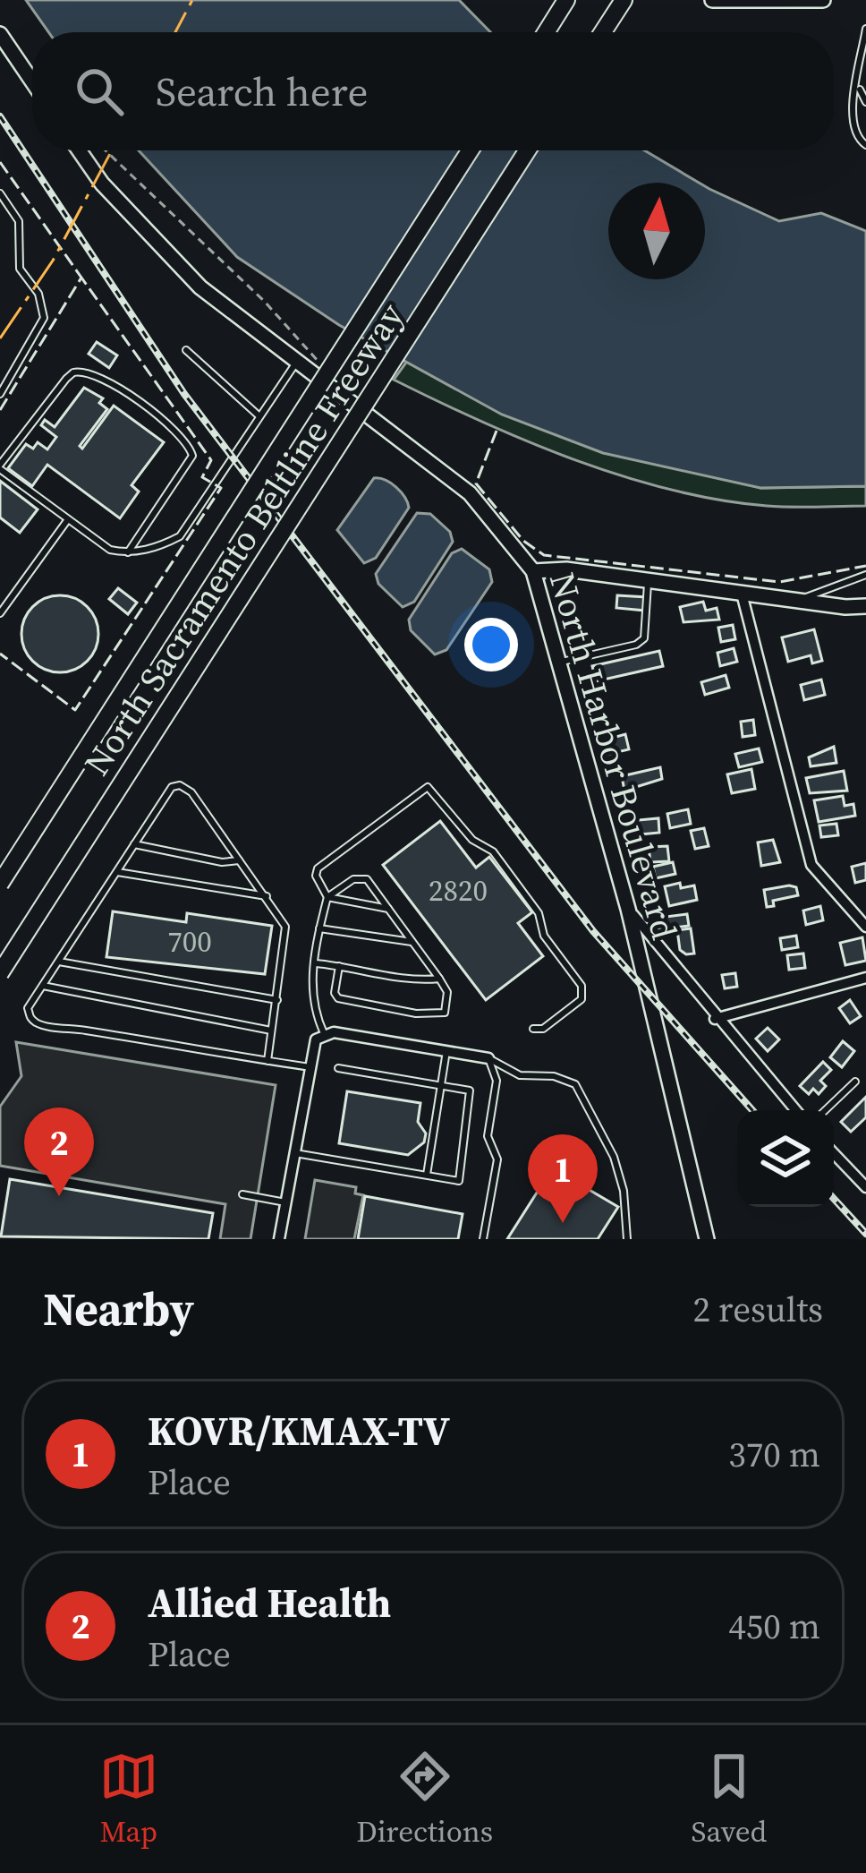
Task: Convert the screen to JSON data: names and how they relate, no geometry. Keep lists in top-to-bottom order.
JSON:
{
  "streets": {
    "highway": ["North Sacramento Beltline Freeway"],
    "main road": ["North Harbor Boulevard"]
  },
  "house_numbers": ["2820", "700"],
  "north": "top",
  "page": {
    "search": "Search here",
    "pins": ["2", "1"],
    "heading": ["Nearby", "2 results"],
    "list": [
      {
        "mark": "1",
        "name": "KOVR/KMAX-TV",
        "note": "Place",
        "value": "370 m"
      },
      {
        "mark": "2",
        "name": "Allied Health",
        "note": "Place",
        "value": "450 m"
      }
    ],
    "nav": ["Map", "Directions", "Saved"]
  }
}
